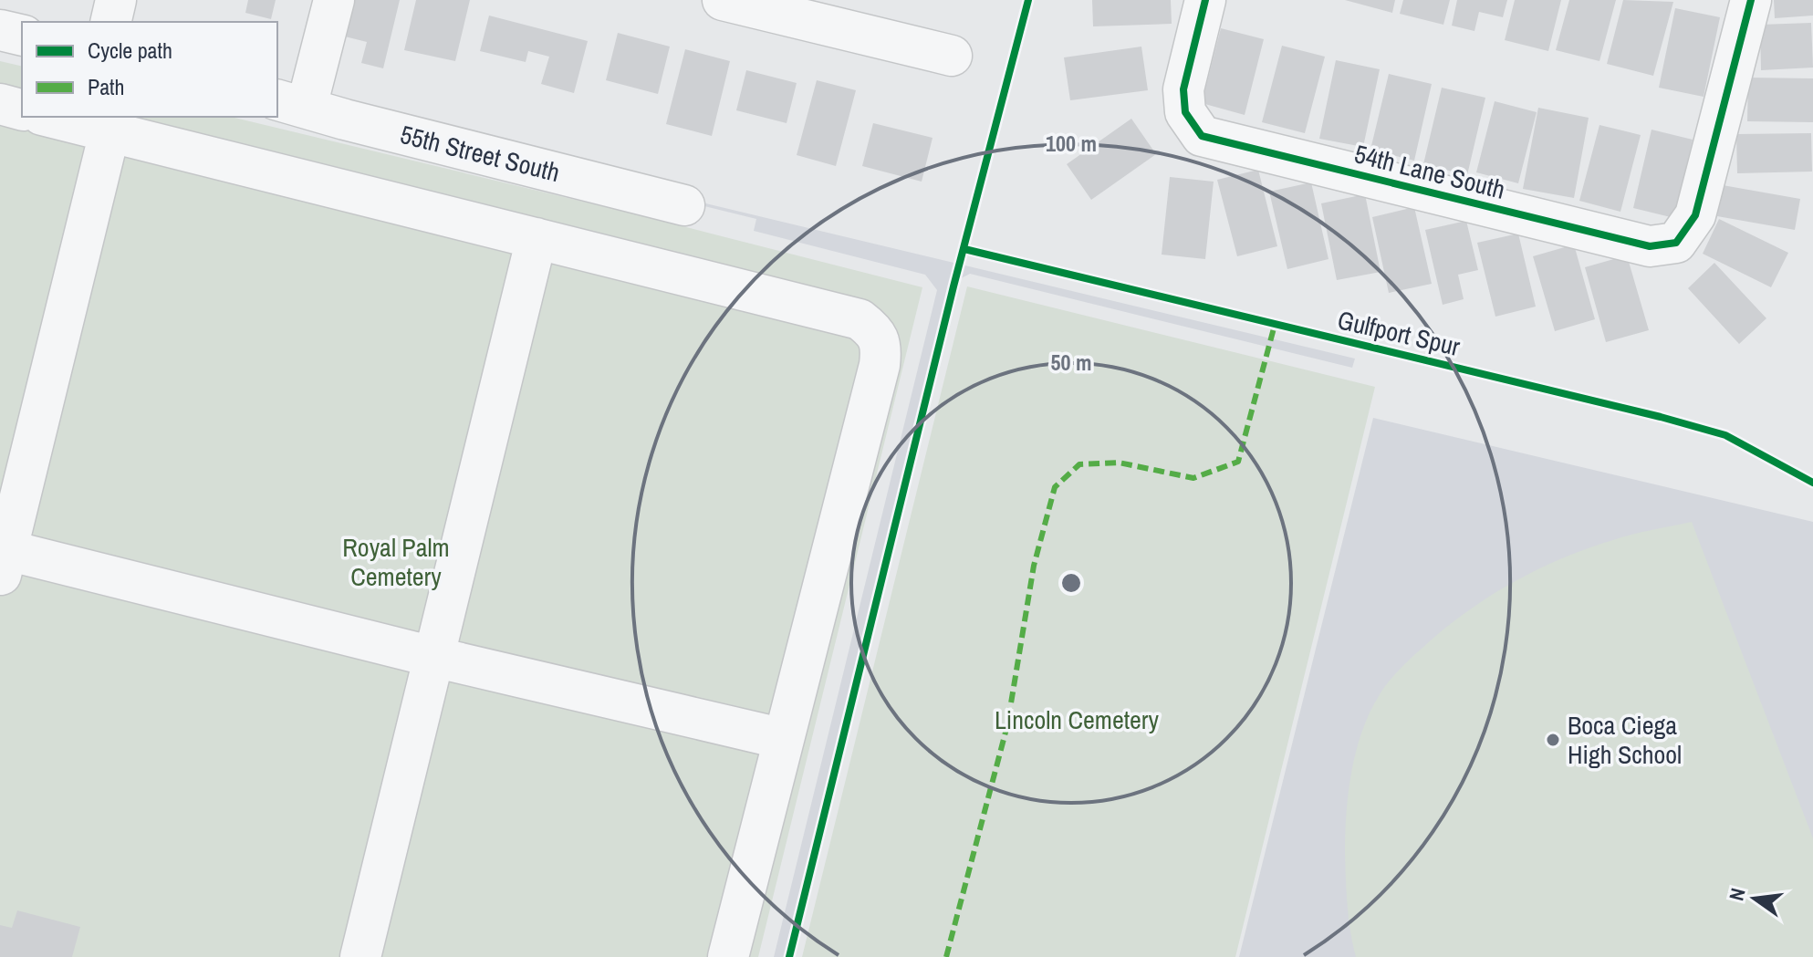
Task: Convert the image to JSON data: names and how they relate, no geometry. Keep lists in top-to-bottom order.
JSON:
{
  "streets": {
    "street": ["55th Street South", "54th Lane South"],
    "cycle path": ["Gulfport Spur"]
  },
  "parks": ["Royal Palm Cemetery", "Lincoln Cemetery"],
  "places": ["Boca Ciega High School"],
  "legend": ["Cycle path", "Path"],
  "north": "left",
  "rings": ["100 m", "50 m"]
}
